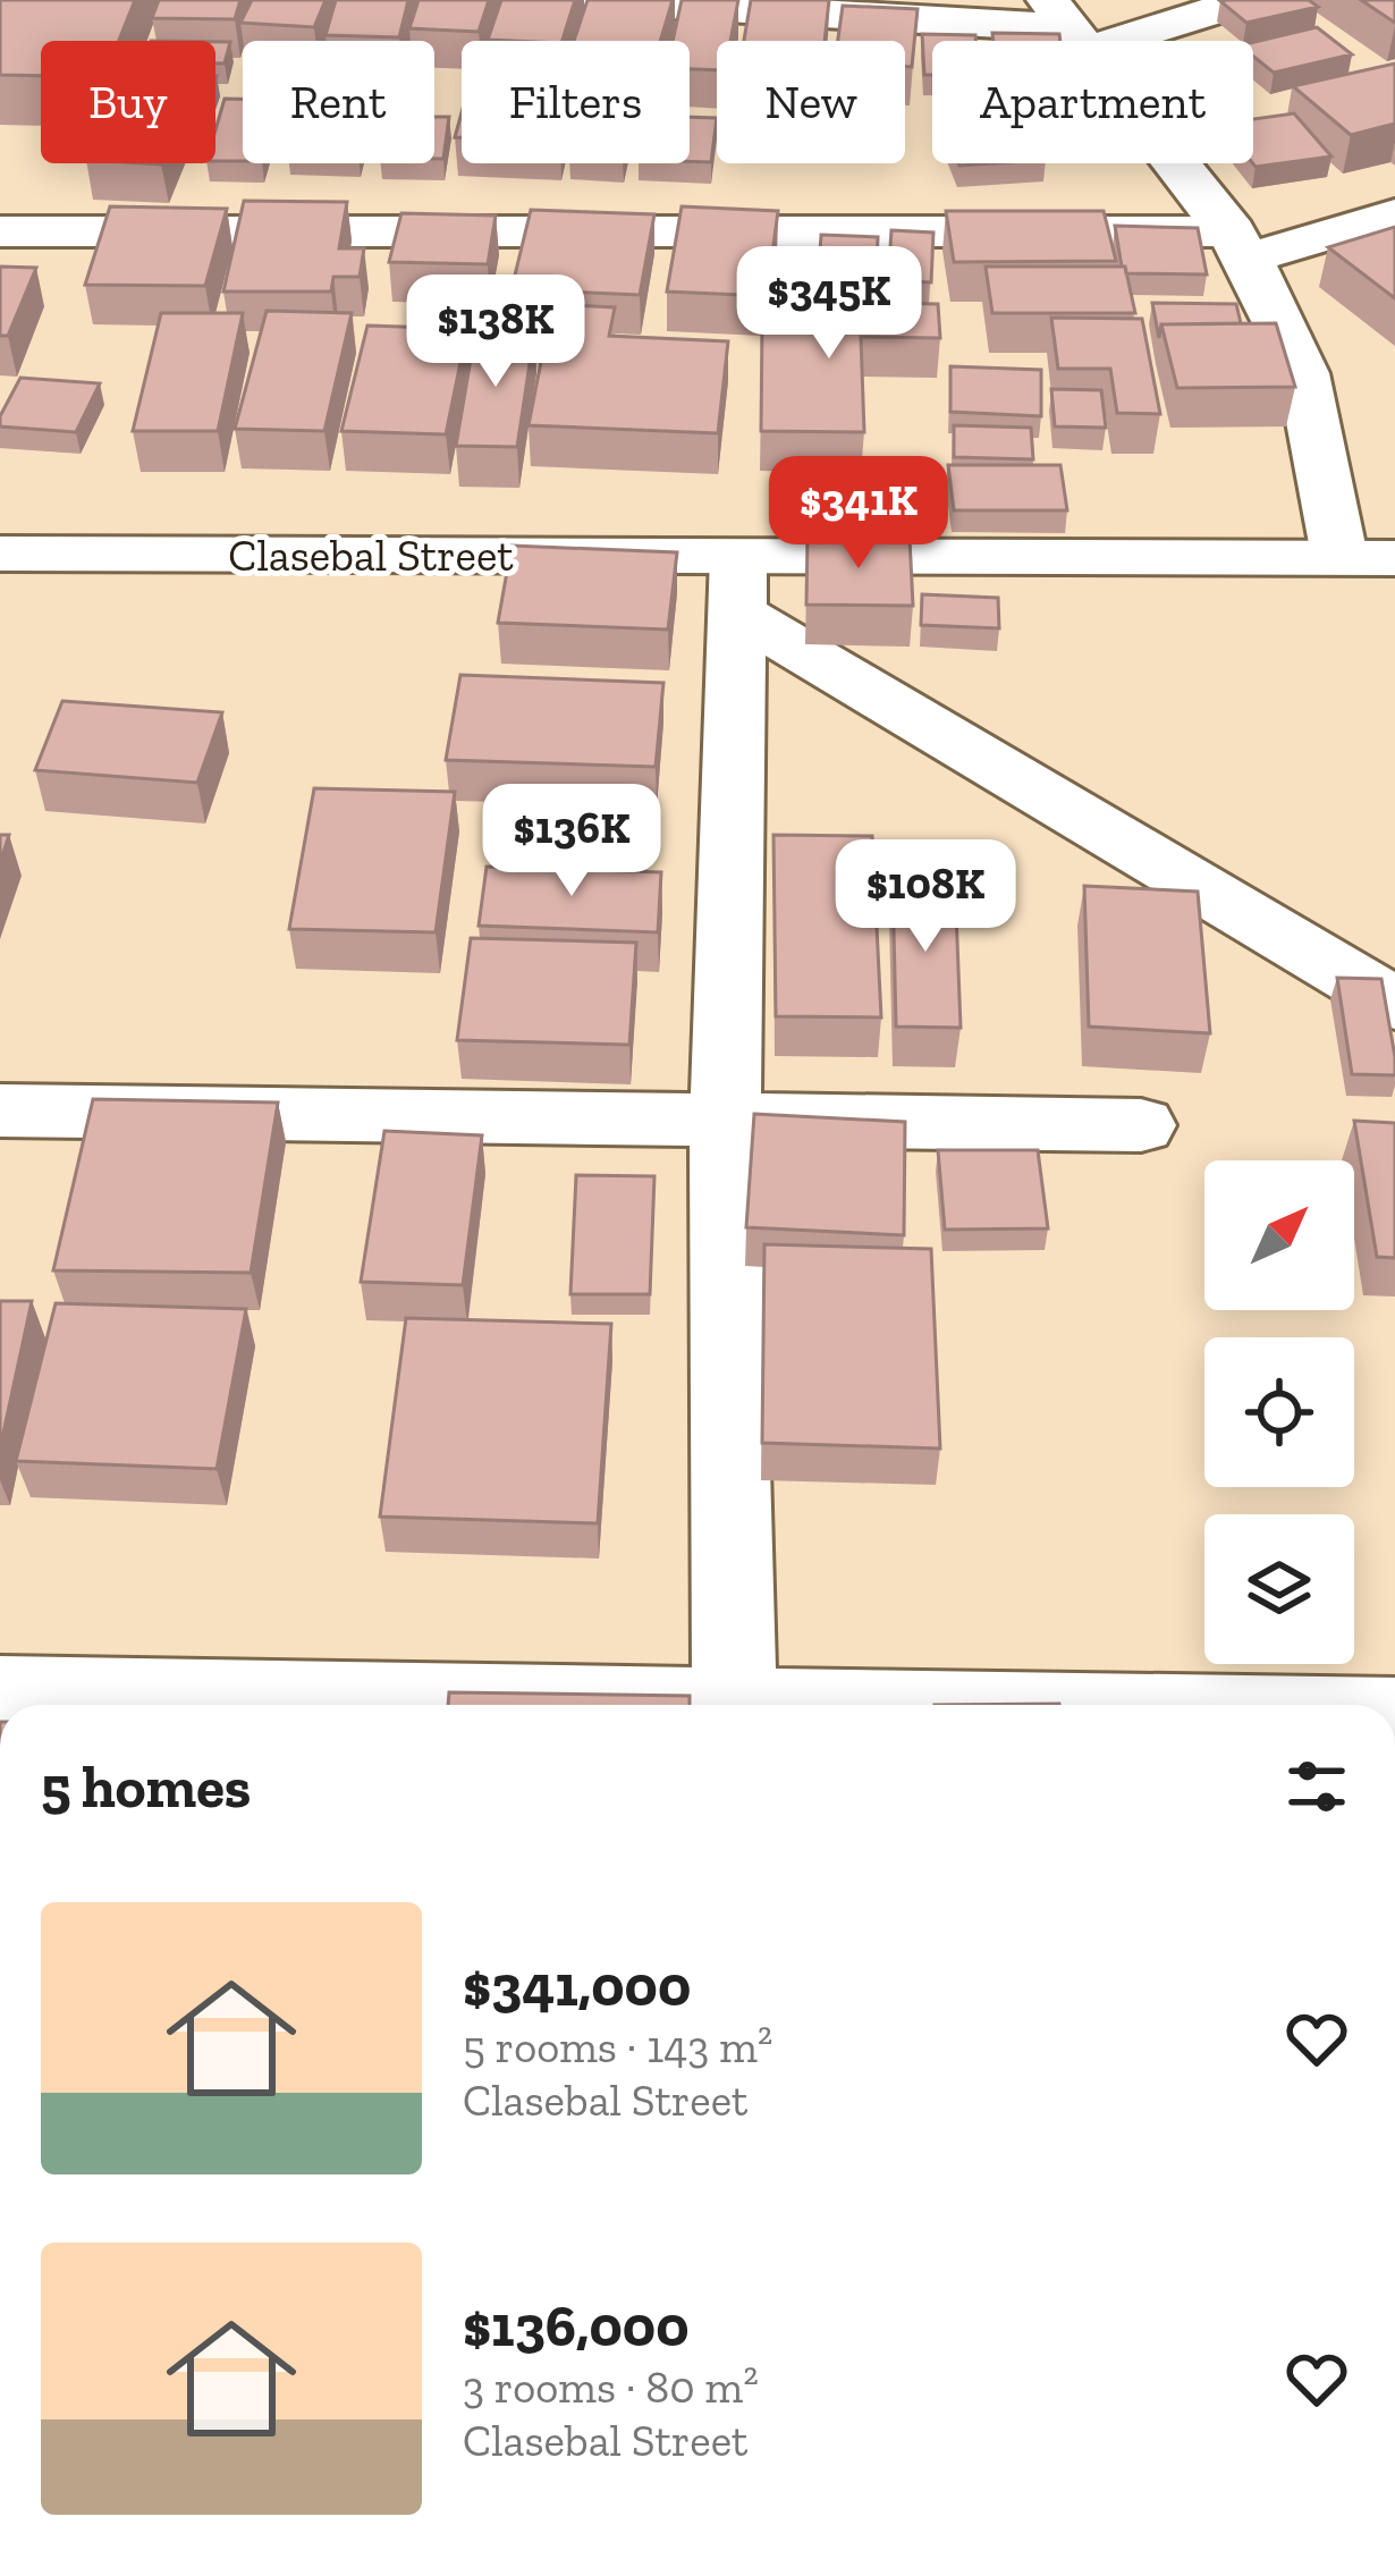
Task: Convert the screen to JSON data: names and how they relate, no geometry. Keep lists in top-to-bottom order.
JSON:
{
  "streets": {
    "street": ["Clasebal Street"]
  },
  "north": "top right",
  "page": {
    "chip": [
      "Buy",
      "Rent",
      "Filters",
      "New",
      "Apartment"
    ],
    "price": [
      "$345K",
      "$138K",
      "$341K",
      "$136K",
      "$108K"
    ],
    "heading": "5 homes",
    "list": [
      {
        "name": "$341,000",
        "note": "5 rooms · 143 m² · Clasebal Street"
      },
      {
        "name": "$136,000",
        "note": "3 rooms · 80 m² · Clasebal Street"
      }
    ]
  }
}
